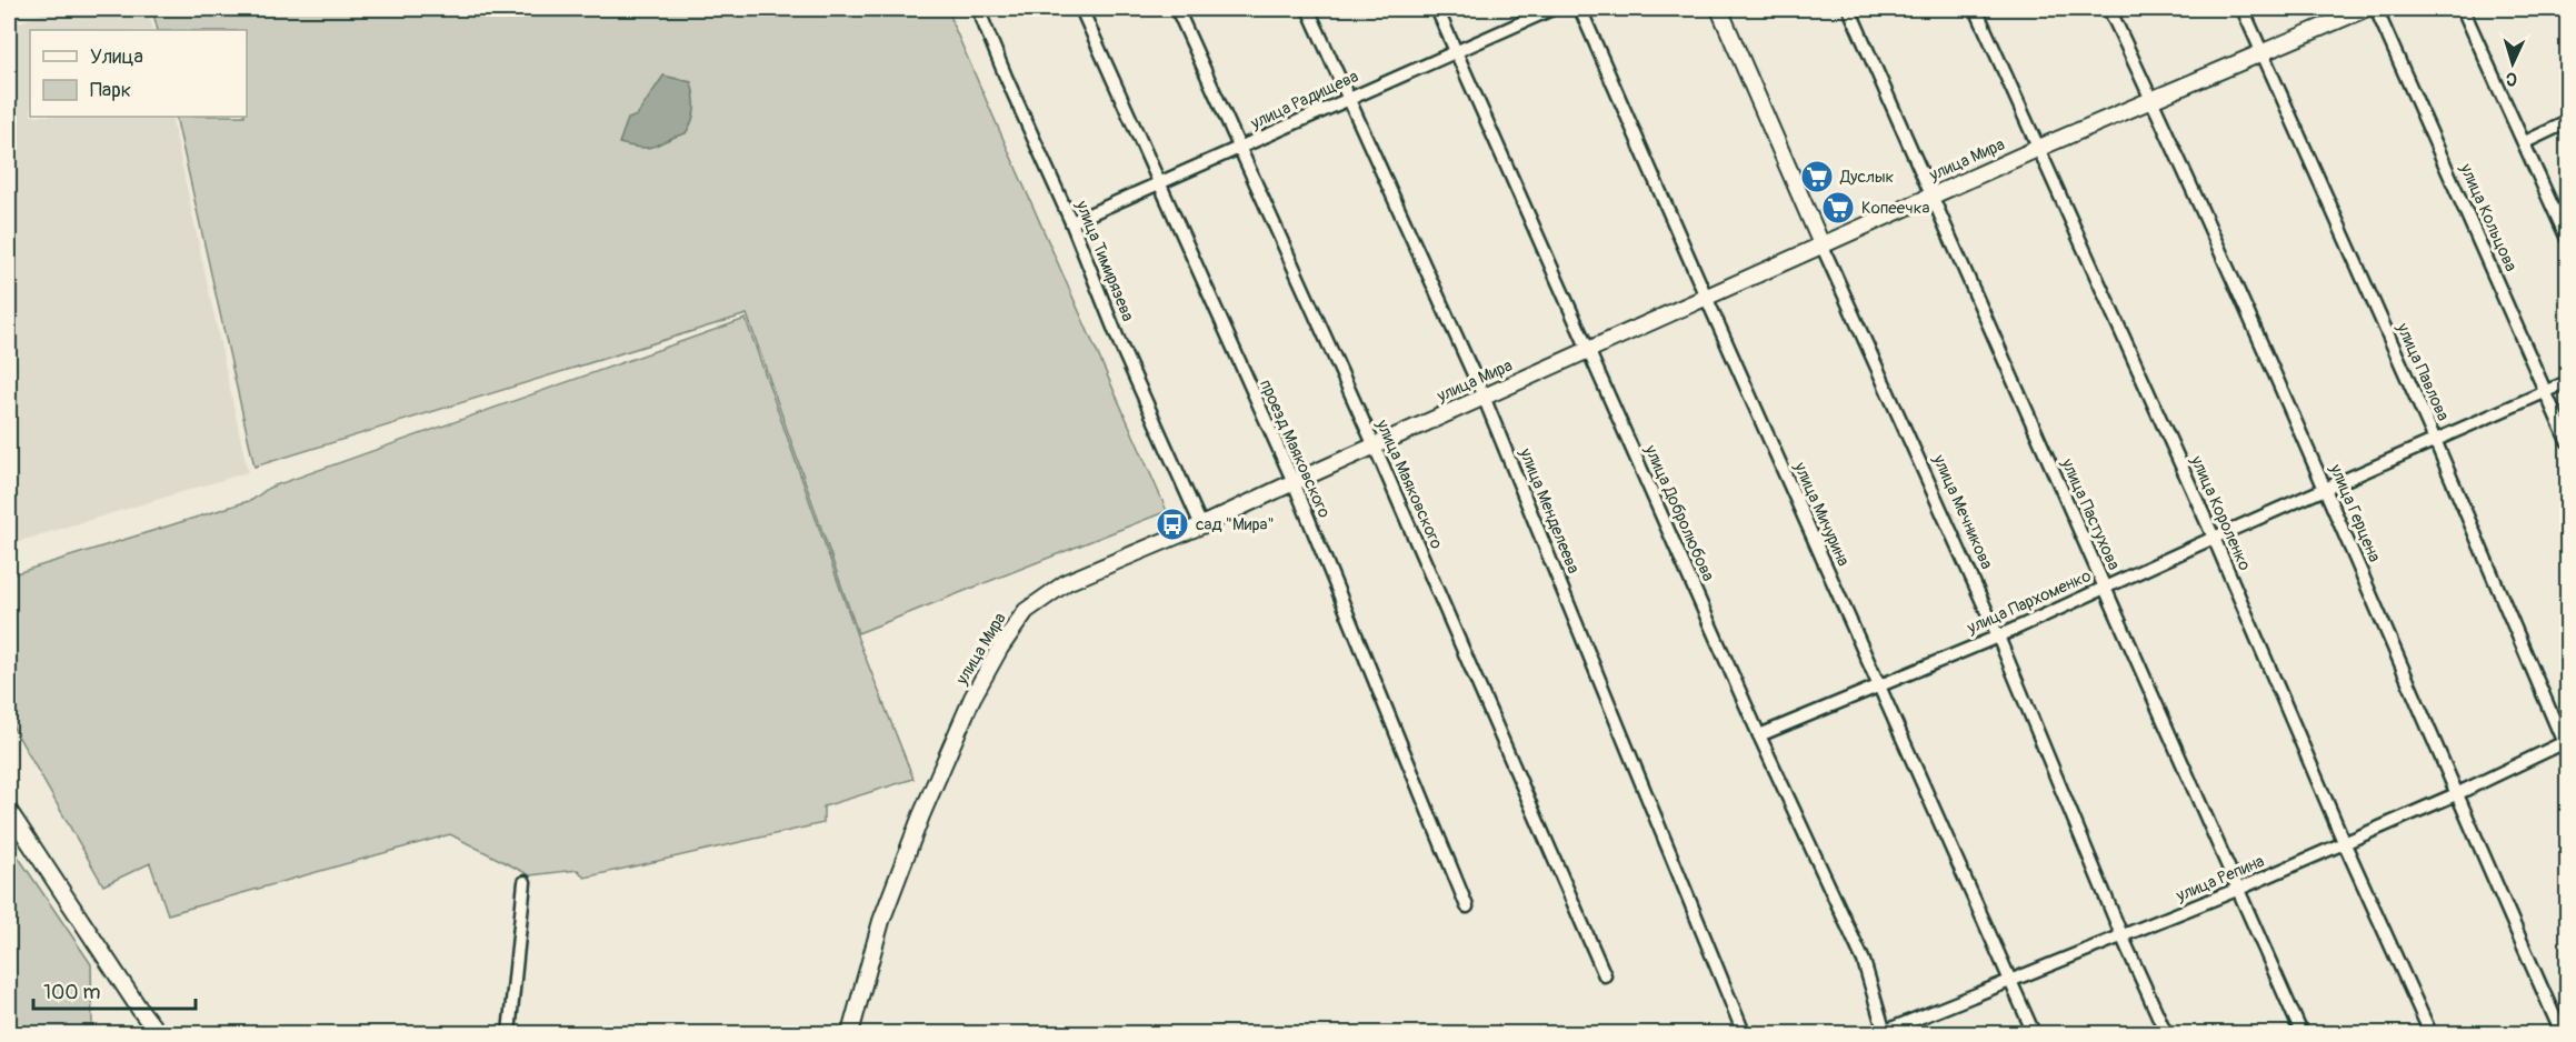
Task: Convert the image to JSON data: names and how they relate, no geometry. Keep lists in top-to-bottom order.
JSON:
{
  "streets": {
    "main road": ["улица Мира", "улица Мечникова"],
    "street": [
      "улица Радищева",
      "улица Кольцова",
      "улица Тимирязева",
      "улица Павлова",
      "проезд Маяковского",
      "улица Маяковского",
      "улица Менделеева",
      "улица Добролюбова",
      "улица Короленко",
      "улица Герцена",
      "улица Мичурина",
      "улица Пастухова",
      "улица Пархоменко",
      "улица Репина"
    ]
  },
  "crossings": [
    ["улица Радищева", "улица Тимирязева"],
    ["улица Радищева", "проезд Маяковского"],
    ["улица Радищева", "улица Маяковского"],
    ["улица Радищева", "улица Менделеева"],
    ["улица Радищева", "улица Добролюбова"],
    ["улица Мира", "улица Тимирязева"],
    ["улица Мира", "улица Павлова"],
    ["улица Мира", "проезд Маяковского"],
    ["улица Мира", "улица Маяковского"],
    ["улица Мира", "улица Менделеева"],
    ["улица Мира", "улица Мечникова"],
    ["улица Мира", "улица Добролюбова"],
    ["улица Мира", "улица Короленко"],
    ["улица Мира", "улица Герцена"],
    ["улица Мира", "улица Мичурина"],
    ["улица Мира", "улица Пастухова"],
    ["улица Кольцова", "улица Пархоменко"],
    ["улица Павлова", "улица Пархоменко"],
    ["улица Павлова", "улица Репина"],
    ["улица Мечникова", "улица Пархоменко"],
    ["улица Мечникова", "улица Репина"],
    ["улица Добролюбова", "улица Пархоменко"],
    ["улица Добролюбова", "улица Репина"],
    ["улица Короленко", "улица Пархоменко"],
    ["улица Короленко", "улица Репина"],
    ["улица Герцена", "улица Пархоменко"],
    ["улица Герцена", "улица Репина"],
    ["улица Мичурина", "улица Пархоменко"],
    ["улица Мичурина", "улица Репина"],
    ["улица Пастухова", "улица Пархоменко"],
    ["улица Пастухова", "улица Репина"]
  ],
  "places": {
    "supermarket": ["Дуслык", "Копеечка"],
    "bus stop": ["сад \"Мира\""]
  },
  "legend": ["Улица", "Парк"],
  "scale_bar": "100 m",
  "north": "bottom"
}
